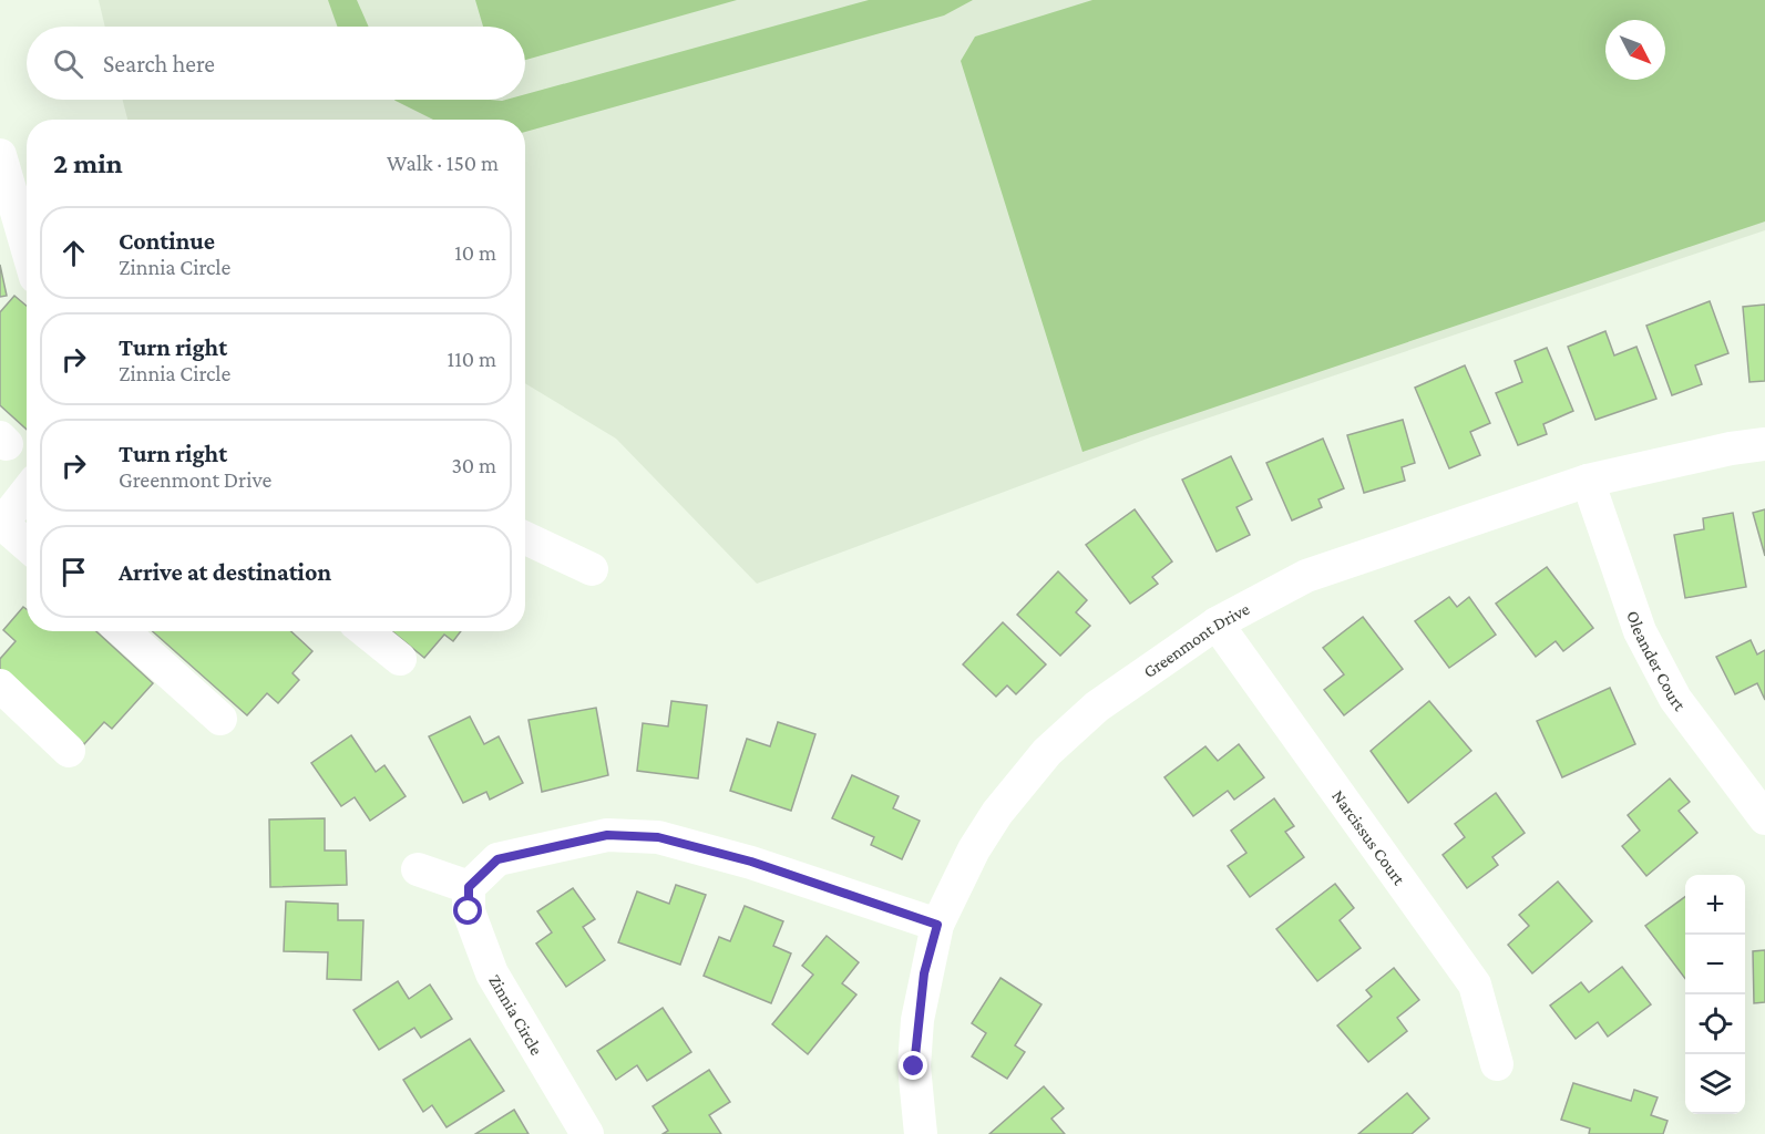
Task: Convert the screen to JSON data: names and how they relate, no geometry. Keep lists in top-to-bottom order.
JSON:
{
  "streets": {
    "street": [
      "Greenmont Drive",
      "Oleander Court",
      "Narcissus Court",
      "Zinnia Circle"
    ]
  },
  "crossings": [
    ["Greenmont Drive", "Oleander Court"],
    ["Greenmont Drive", "Narcissus Court"]
  ],
  "north": "bottom right",
  "page": {
    "search": "Search here",
    "heading": ["2 min", "Walk · 150 m"],
    "list": [
      ["Continue", "Zinnia Circle", "10 m"],
      ["Turn right", "Zinnia Circle", "110 m"],
      ["Turn right", "Greenmont Drive", "30 m"],
      "Arrive at destination"
    ],
    "map_buttons": ["+", "−"]
  }
}
